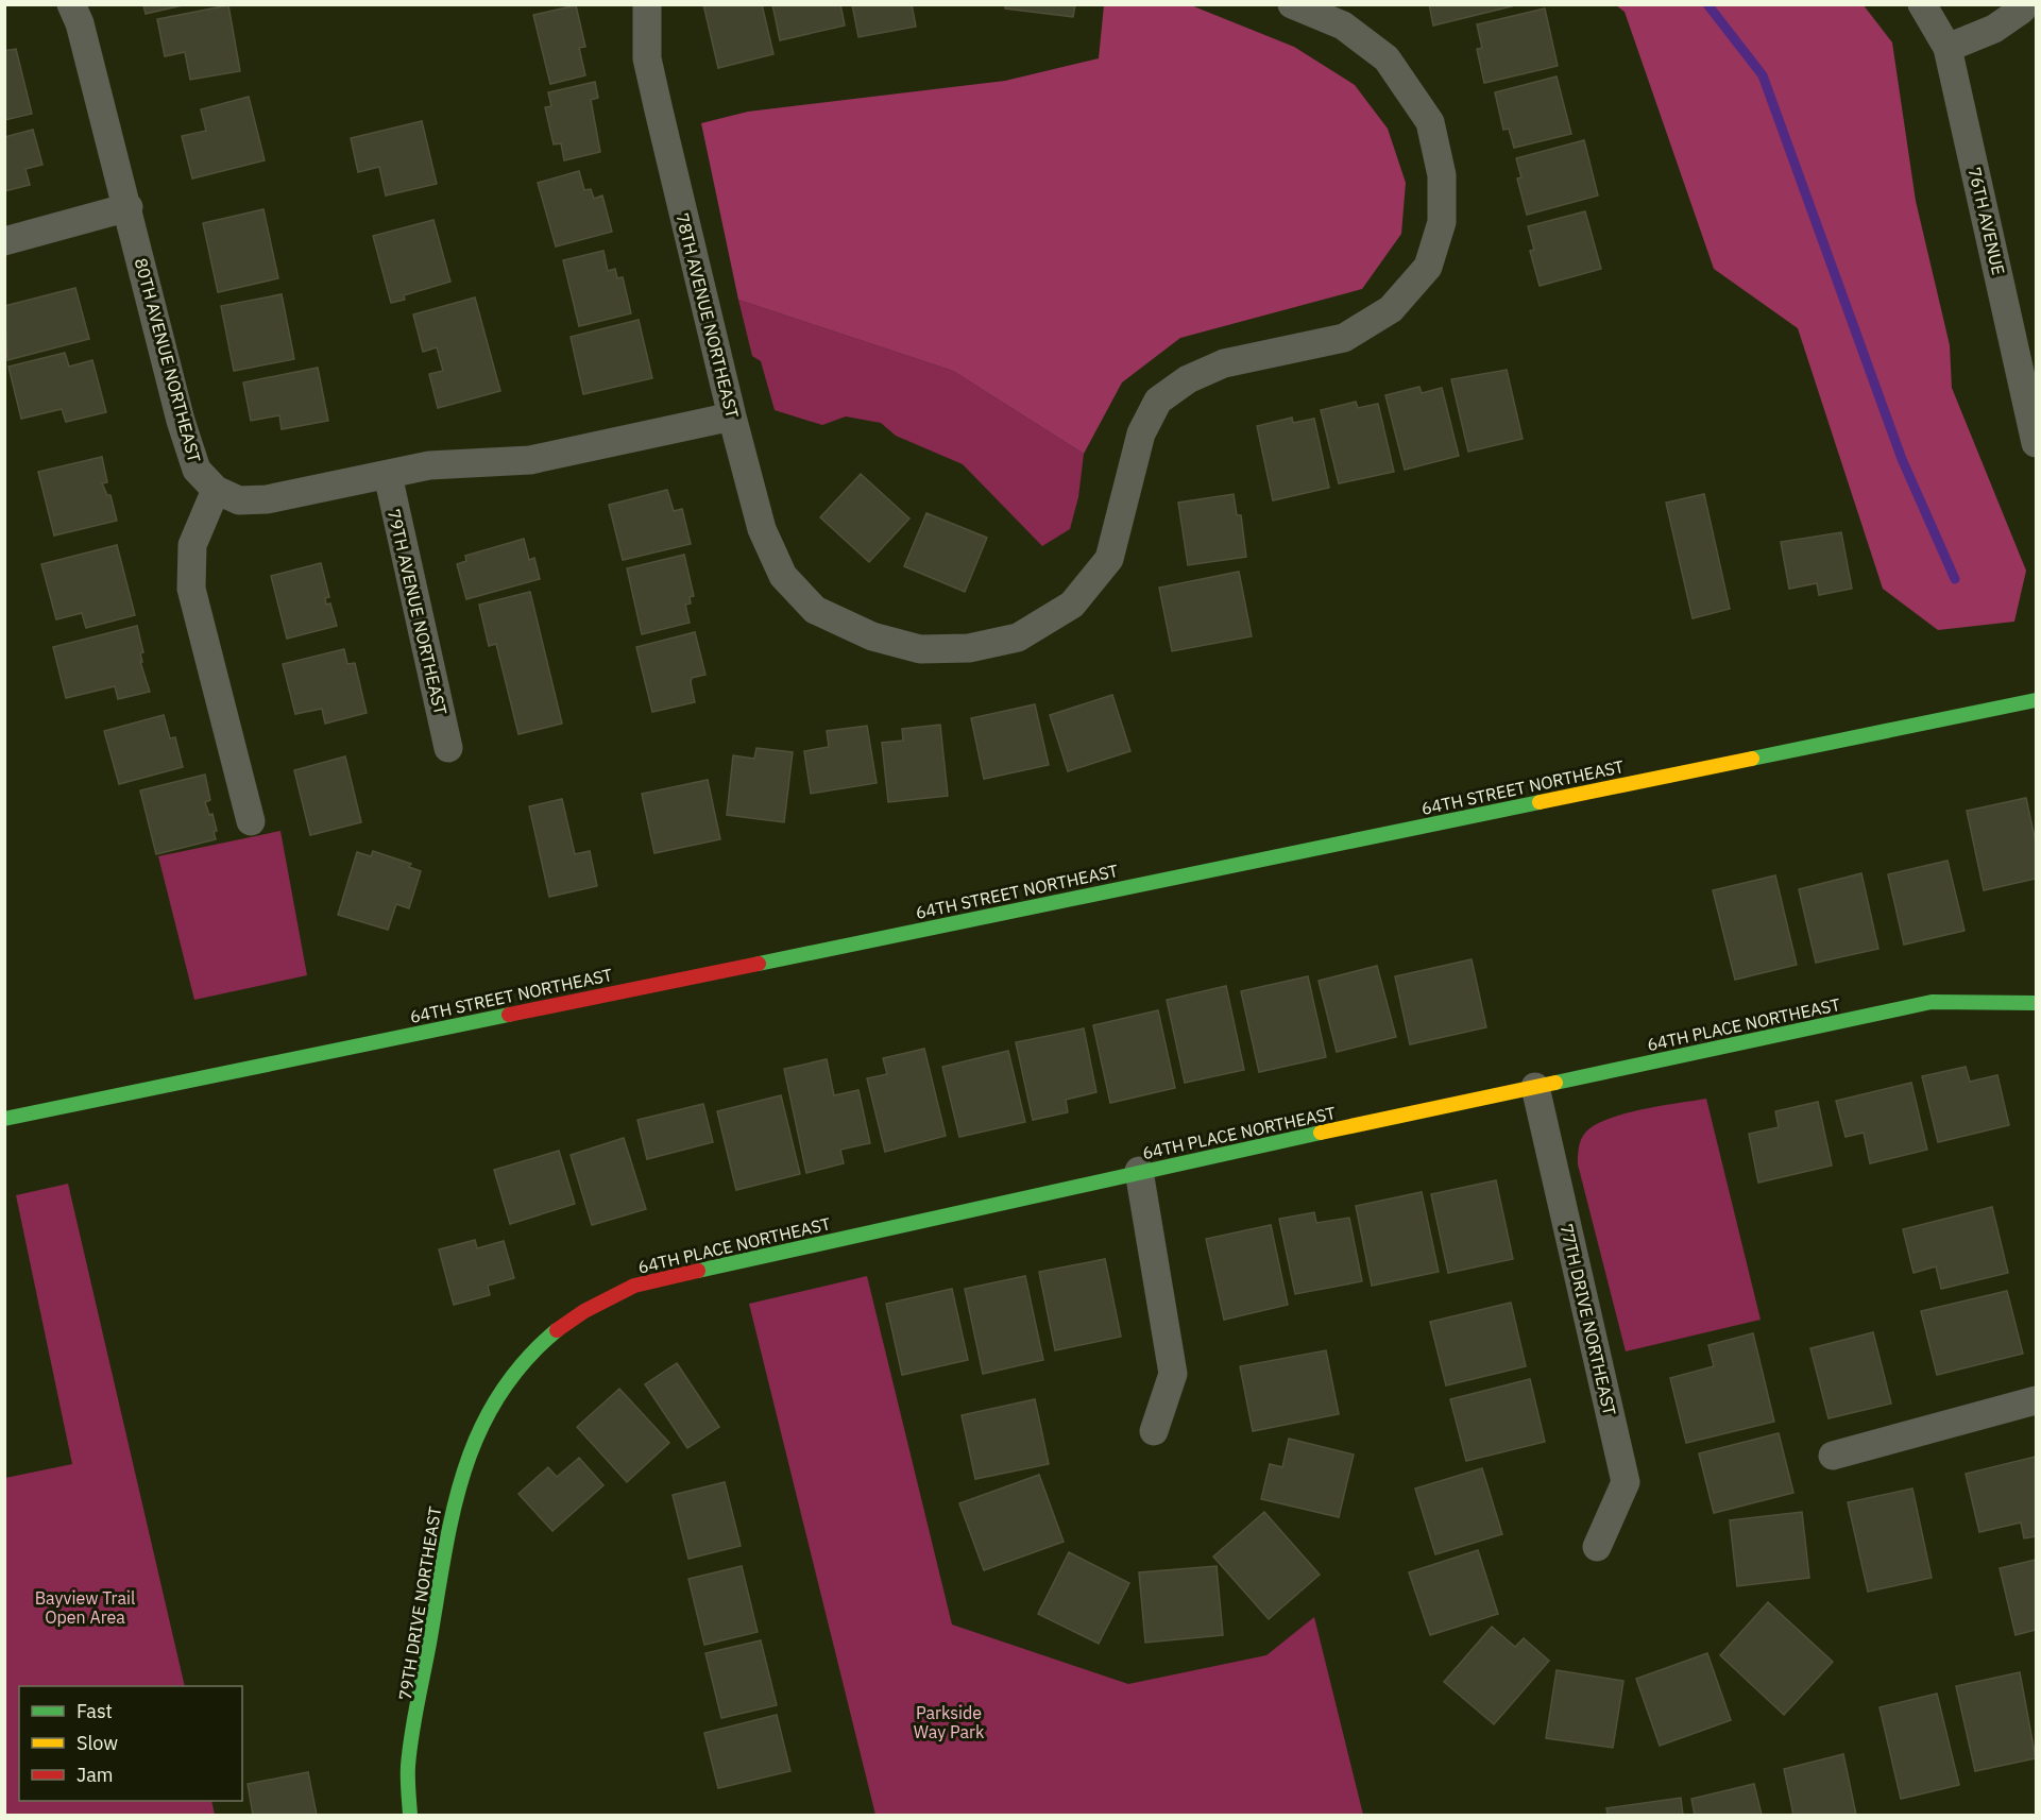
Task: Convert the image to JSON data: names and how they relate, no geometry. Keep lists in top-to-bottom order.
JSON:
{
  "streets": {
    "main road": ["64TH STREET NORTHEAST", "64TH PLACE NORTHEAST", "79TH DRIVE NORTHEAST"],
    "street": [
      "76TH AVENUE",
      "78TH AVENUE NORTHEAST",
      "80TH AVENUE NORTHEAST",
      "79TH AVENUE NORTHEAST",
      "77TH DRIVE NORTHEAST"
    ]
  },
  "crossings": [
    ["64TH PLACE NORTHEAST", "77TH DRIVE NORTHEAST"],
    ["64TH PLACE NORTHEAST", "79TH DRIVE NORTHEAST"]
  ],
  "parks": ["Bayview Trail Open Area", "Parkside Way Park"],
  "legend": ["Fast", "Slow", "Jam"]
}
